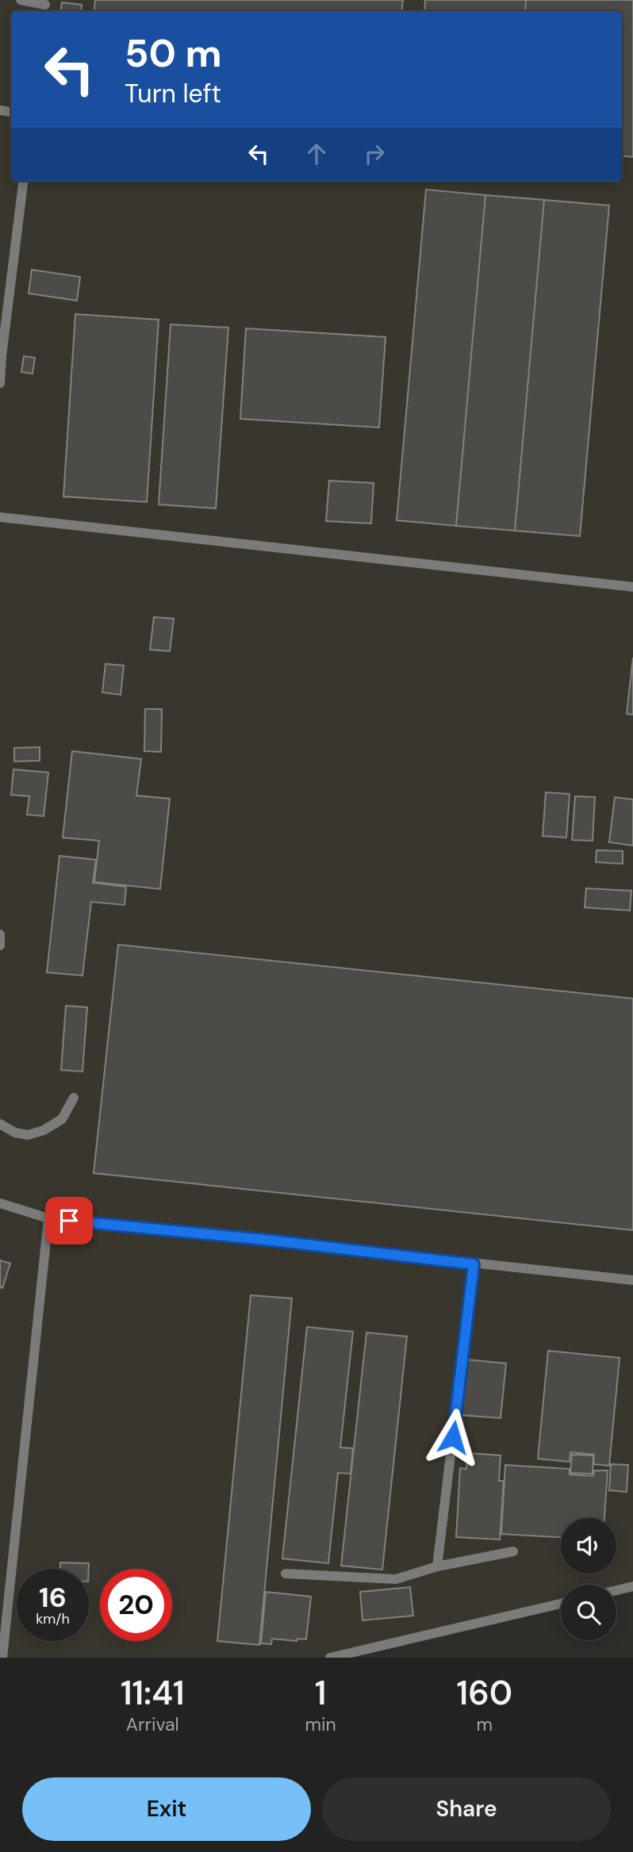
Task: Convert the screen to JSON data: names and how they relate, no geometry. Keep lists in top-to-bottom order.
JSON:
{
  "page": {
    "turn": ["50 m", "Turn left"],
    "speed": "16 km/h",
    "limit": "20",
    "eta": [
      "11:41",
      "Arrival",
      "1",
      "min",
      "160",
      "m"
    ],
    "buttons": ["Exit", "Share"]
  }
}
